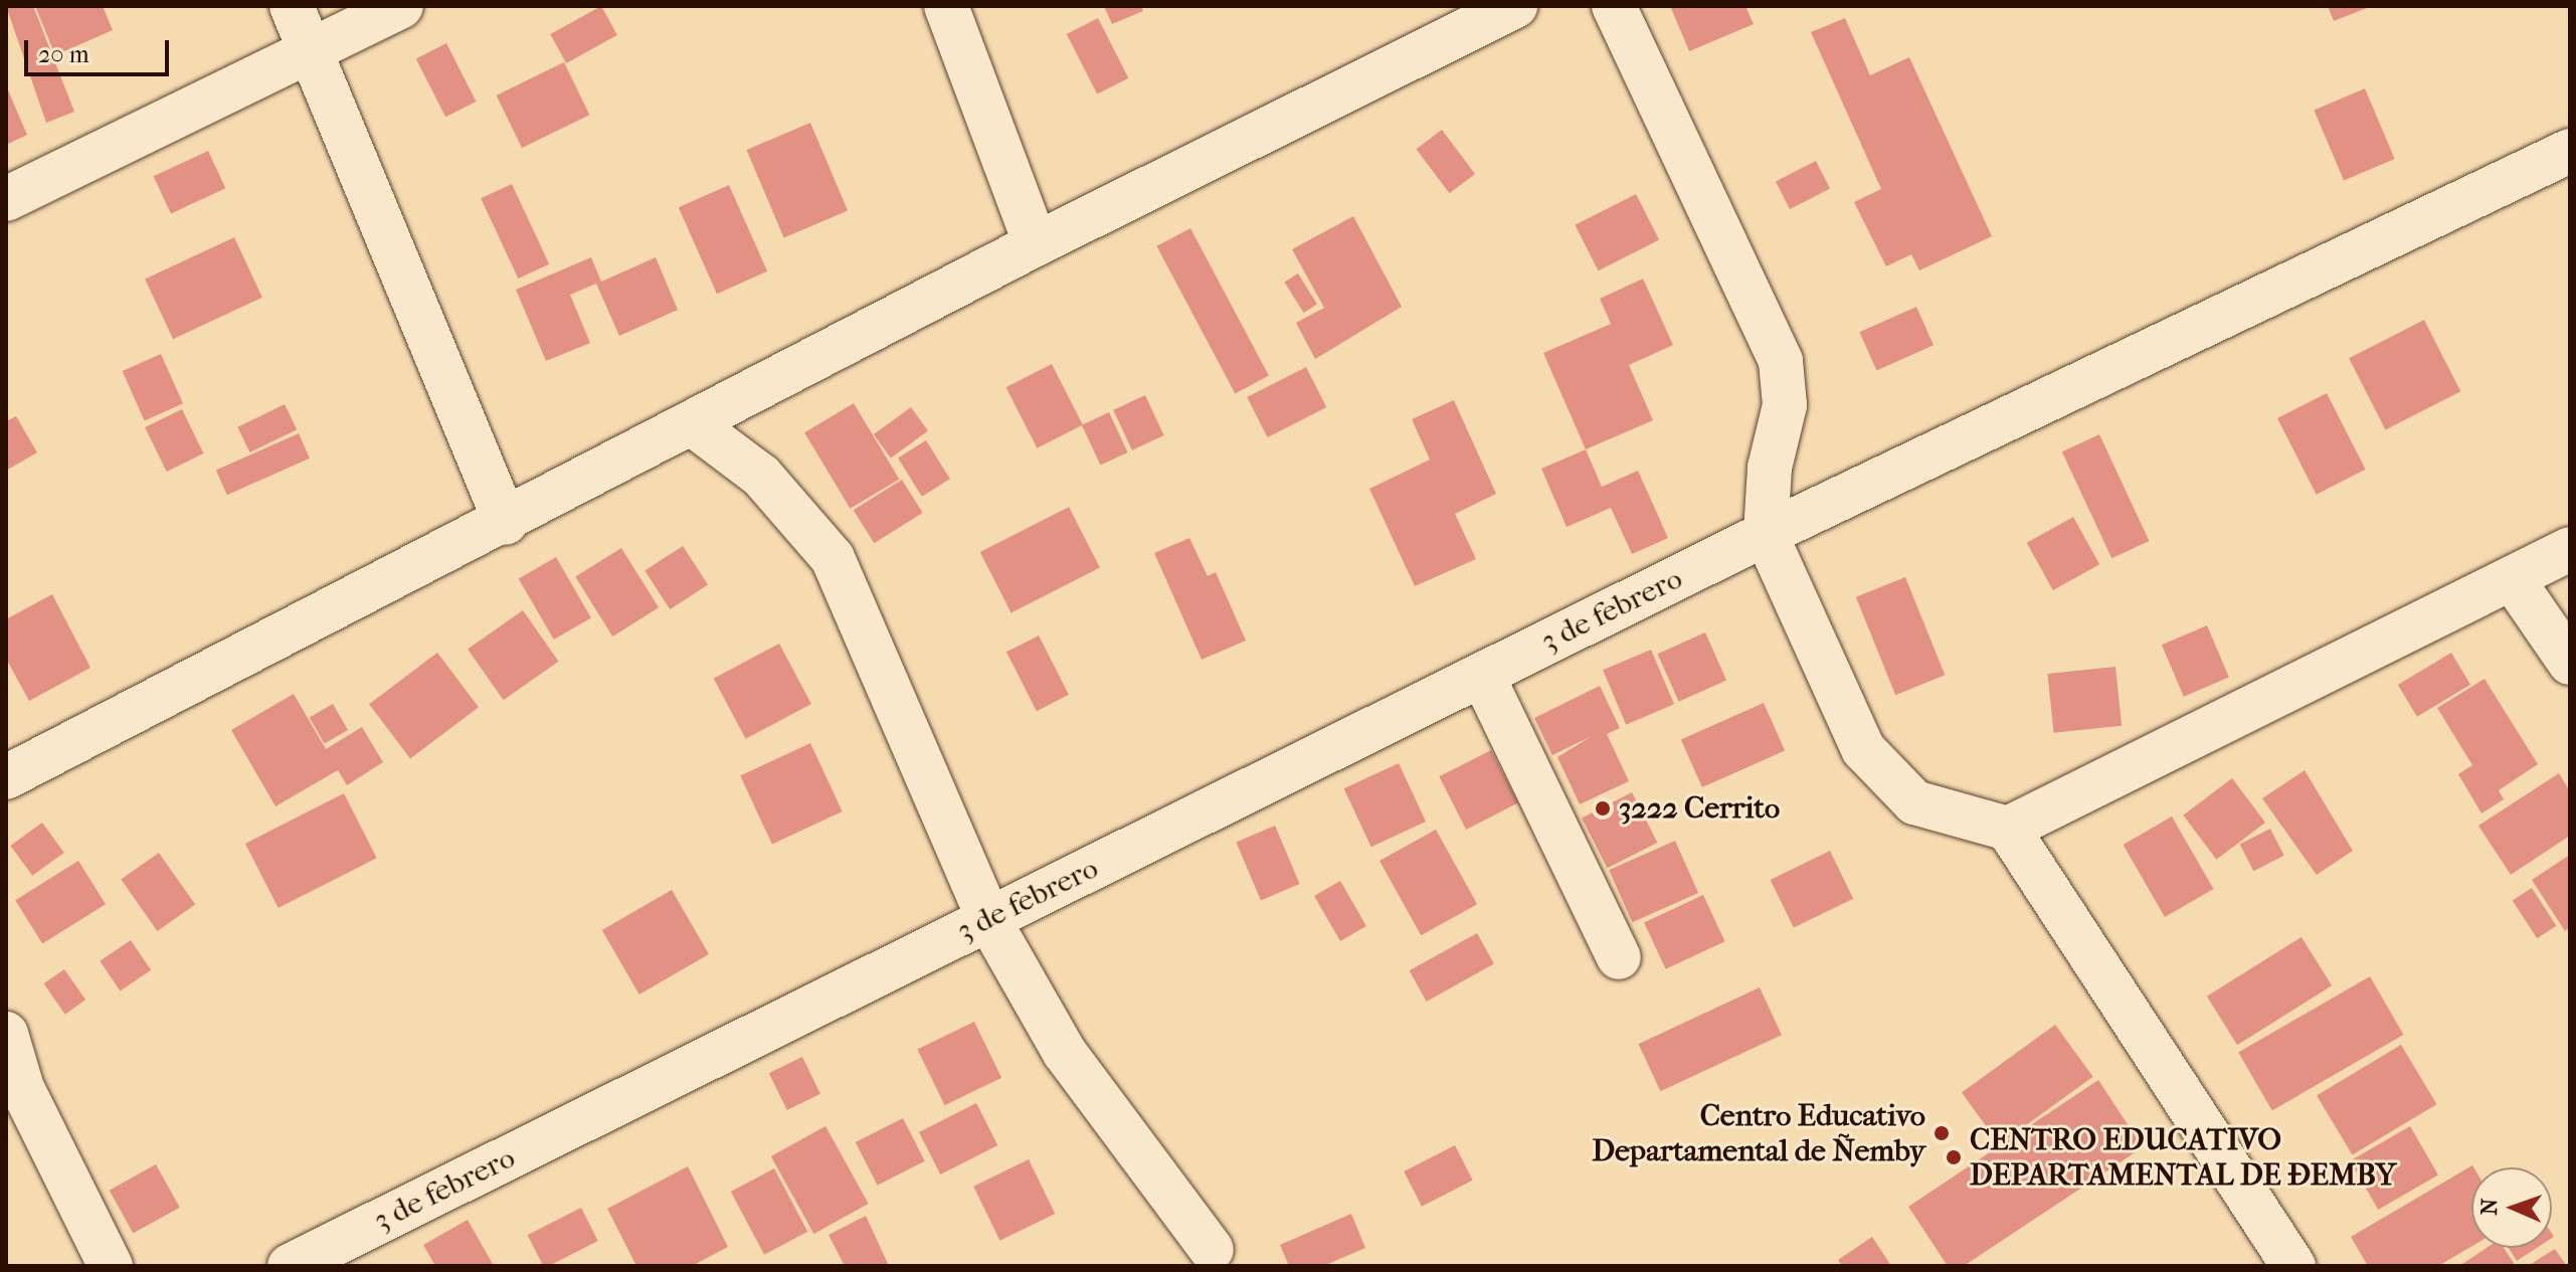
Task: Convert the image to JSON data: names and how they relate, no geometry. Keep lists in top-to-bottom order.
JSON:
{
  "streets": {
    "street": ["3 de febrero"]
  },
  "places": ["3222 Cerrito", "Centro Educativo Departamental de Ñemby", "CENTRO EDUCATIVO DEPARTAMENTAL DE ÐEMBY"],
  "scale_bar": "20 m",
  "north": "left"
}
